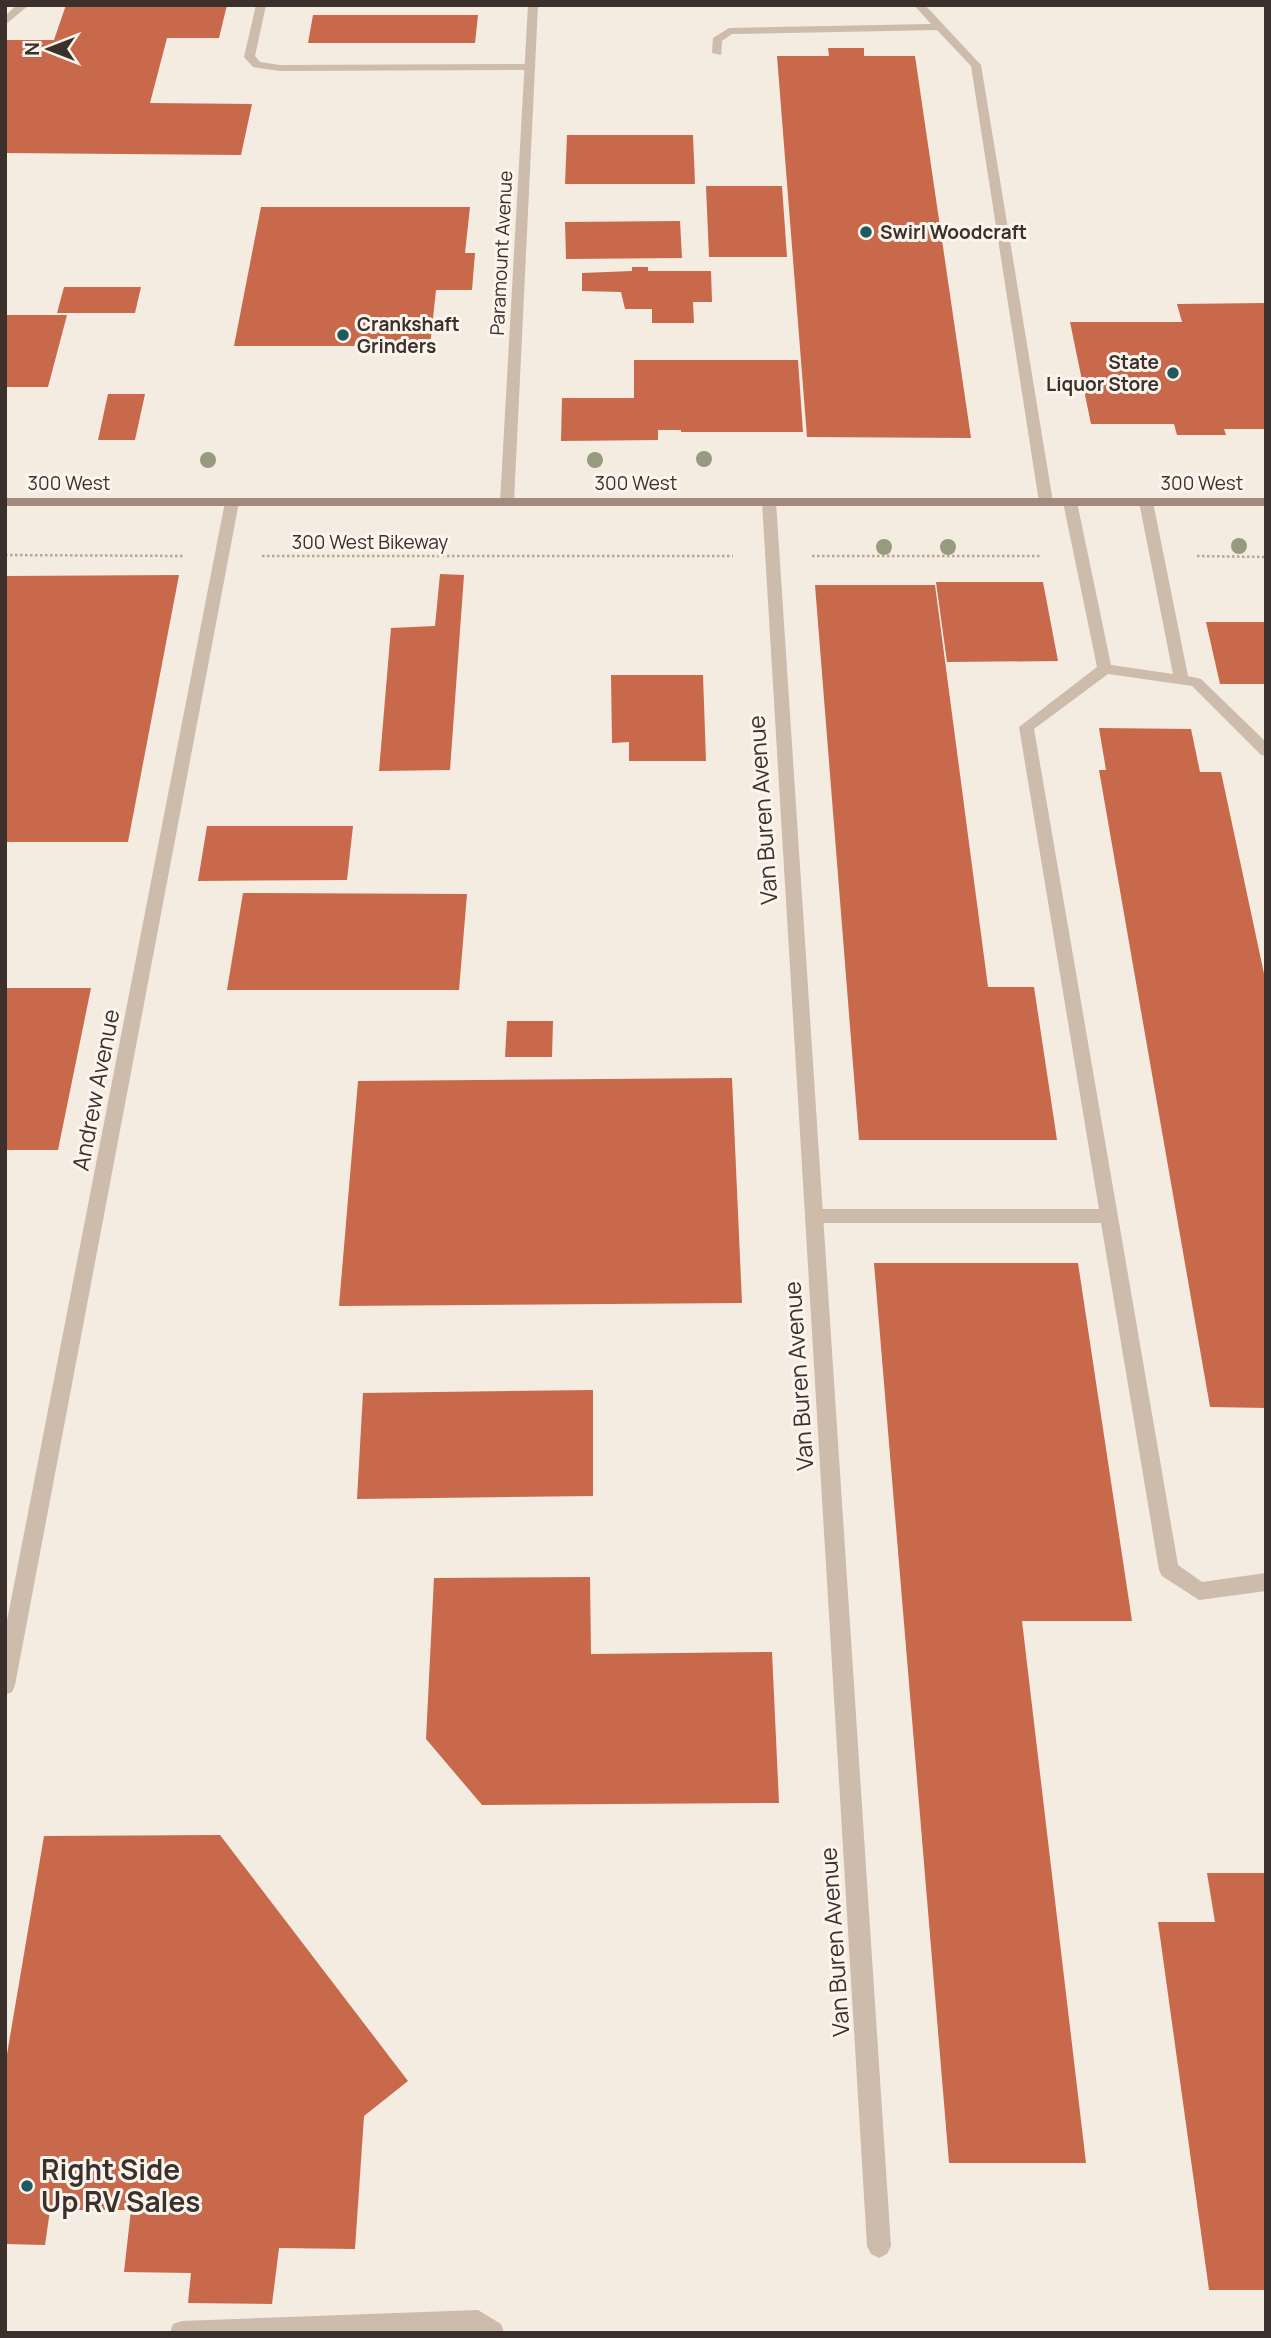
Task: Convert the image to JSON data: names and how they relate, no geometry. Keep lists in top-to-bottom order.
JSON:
{
  "streets": {
    "main road": ["300 West"],
    "street": ["Paramount Avenue", "Van Buren Avenue", "Andrew Avenue"],
    "path": ["300 West Bikeway"]
  },
  "crossings": [
    ["Paramount Avenue", "300 West"],
    ["300 West", "Van Buren Avenue"],
    ["300 West", "Andrew Avenue"],
    ["300 West Bikeway", "Andrew Avenue"]
  ],
  "places": [
    "Swirl Woodcraft",
    "Crankshaft Grinders",
    "State Liquor Store",
    "Right Side Up RV Sales"
  ],
  "north": "left"
}
